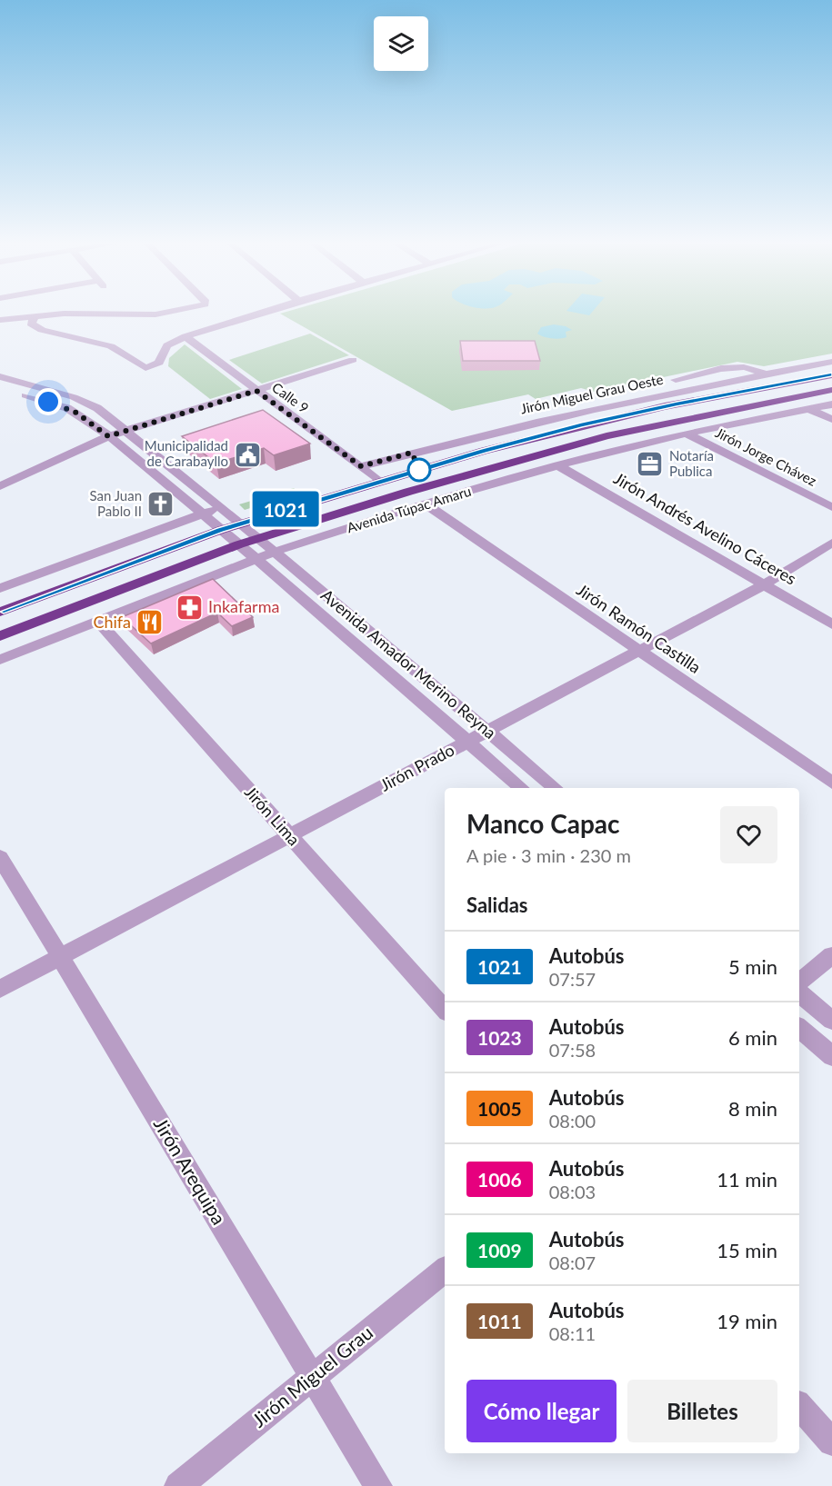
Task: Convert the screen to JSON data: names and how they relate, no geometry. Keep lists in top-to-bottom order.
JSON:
{
  "streets": {
    "highway": ["Avenida Túpac Amaru"],
    "street": [
      "Jirón Miguel Grau Oeste",
      "Calle 9",
      "Jirón Jorge Chávez",
      "Jirón Andrés Avelino Cáceres",
      "Jirón Ramón Castilla",
      "Avenida Amador Merino Reyna",
      "Jirón Prado",
      "Jirón Lima",
      "Jirón Arequipa",
      "Jirón Miguel Grau"
    ]
  },
  "crossings": [
    ["Jirón Miguel Grau Oeste", "Calle 9"],
    ["Jirón Jorge Chávez", "Avenida Túpac Amaru"],
    ["Avenida Túpac Amaru", "Jirón Andrés Avelino Cáceres"],
    ["Avenida Túpac Amaru", "Jirón Ramón Castilla"],
    ["Avenida Túpac Amaru", "Avenida Amador Merino Reyna"],
    ["Avenida Túpac Amaru", "Jirón Lima"],
    ["Jirón Andrés Avelino Cáceres", "Jirón Prado"],
    ["Jirón Ramón Castilla", "Jirón Prado"],
    ["Avenida Amador Merino Reyna", "Jirón Prado"],
    ["Jirón Prado", "Jirón Lima"],
    ["Jirón Prado", "Jirón Arequipa"],
    ["Jirón Arequipa", "Jirón Miguel Grau"]
  ],
  "places": {
    "public building": ["Municipalidad de Carabayllo"],
    "office": ["Notaría Publica"],
    "church": ["San Juan Pablo II"],
    "pharmacy": ["Inkafarma"],
    "restaurant": ["Chifa"]
  },
  "lines": ["bus line 1021"],
  "page": {
    "on_map": "1021",
    "heading": [
      ["Manco Capac", "A pie · 3 min · 230 m"],
      "Salidas"
    ],
    "list": [
      {
        "mark": "1021",
        "name": "Autobús",
        "note": "07:57",
        "value": "5 min"
      },
      {
        "mark": "1023",
        "name": "Autobús",
        "note": "07:58",
        "value": "6 min"
      },
      {
        "mark": "1005",
        "name": "Autobús",
        "note": "08:00",
        "value": "8 min"
      },
      {
        "mark": "1006",
        "name": "Autobús",
        "note": "08:03",
        "value": "11 min"
      },
      {
        "mark": "1009",
        "name": "Autobús",
        "note": "08:07",
        "value": "15 min"
      },
      {
        "mark": "1011",
        "name": "Autobús",
        "note": "08:11",
        "value": "19 min"
      }
    ],
    "buttons": ["Cómo llegar", "Billetes"]
  }
}
